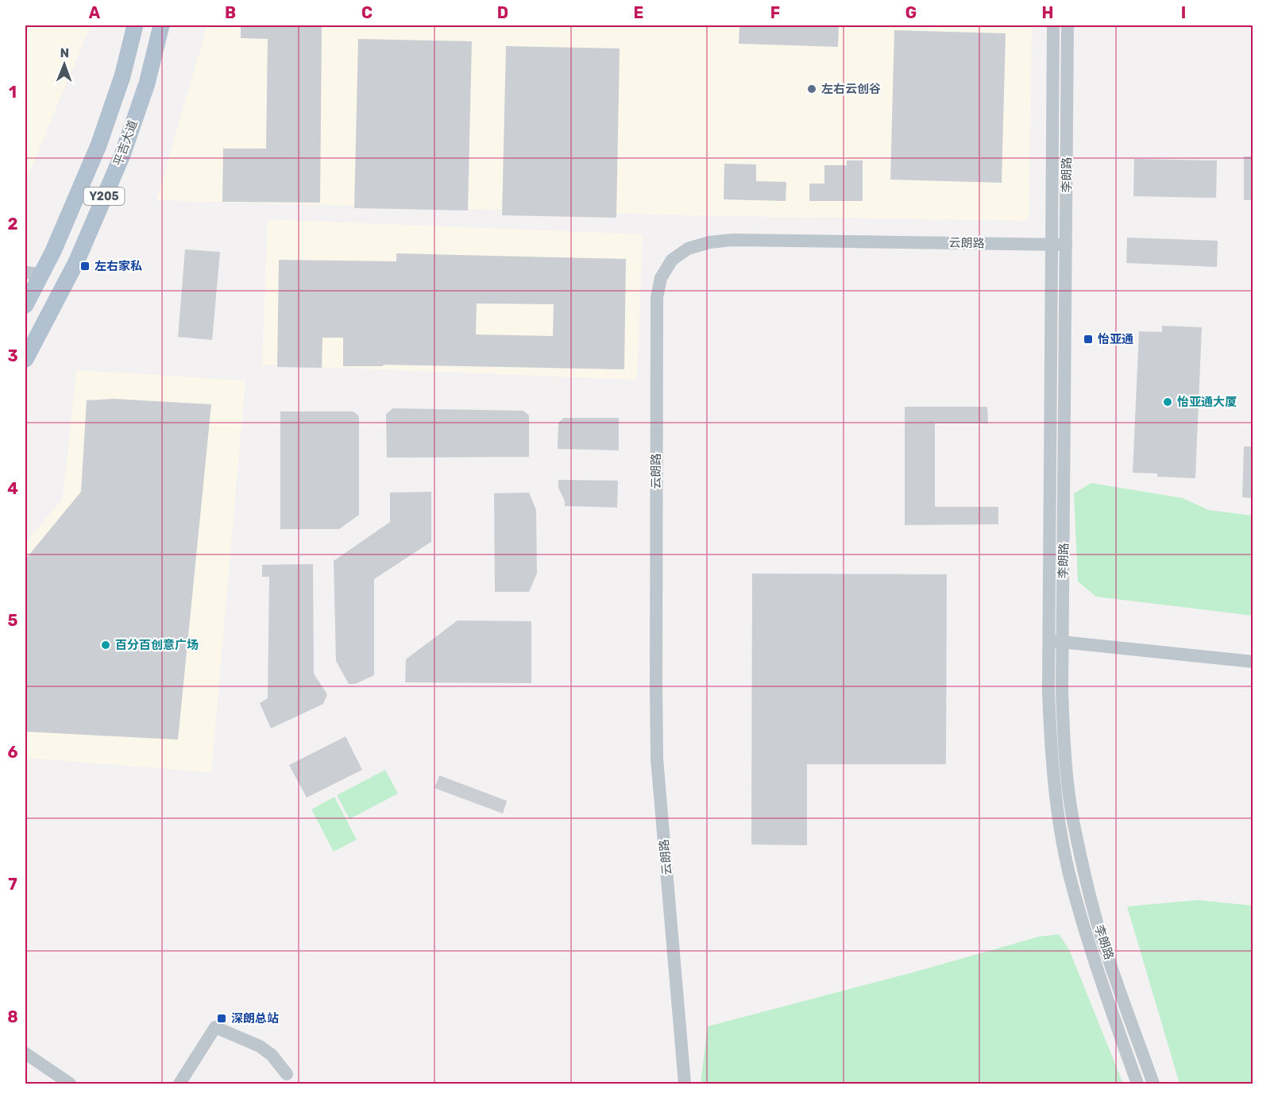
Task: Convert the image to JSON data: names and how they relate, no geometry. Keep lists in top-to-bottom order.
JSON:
{
  "streets": {
    "main road": ["平吉大道", "Y205"],
    "street": ["李朗路", "云朗路"]
  },
  "crossings": [
    ["李朗路", "云朗路"]
  ],
  "places": {
    "other": ["左右云创谷", "怡亚通大厦", "百分百创意广场"],
    "transit": ["左右家私", "怡亚通", "深朗总站"]
  },
  "north": "top",
  "grid": {
    "columns": [
      "A",
      "B",
      "C",
      "D",
      "E",
      "F",
      "G",
      "H",
      "I"
    ],
    "rows": [
      "1",
      "2",
      "3",
      "4",
      "5",
      "6",
      "7",
      "8"
    ]
  }
}
